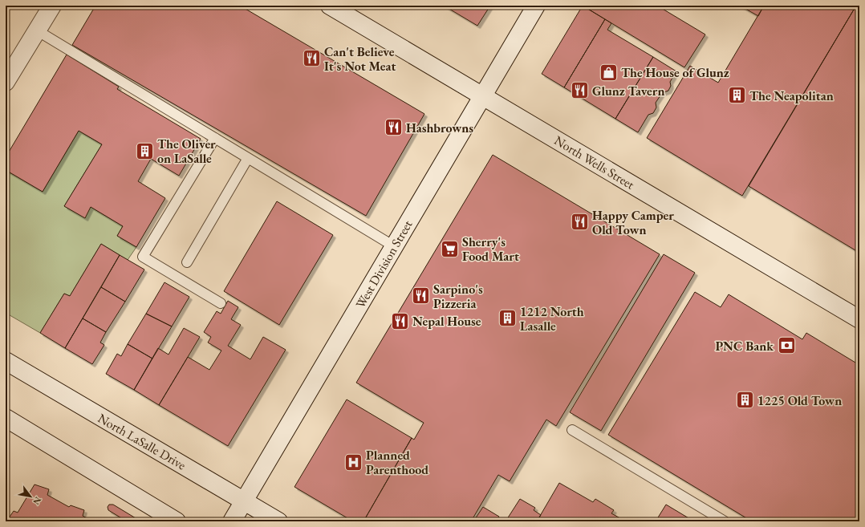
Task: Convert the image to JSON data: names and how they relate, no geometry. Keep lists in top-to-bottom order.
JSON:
{
  "streets": {
    "main road": ["North Wells Street", "West Division Street", "North LaSalle Drive"]
  },
  "crossings": [
    ["North Wells Street", "West Division Street"],
    ["West Division Street", "North LaSalle Drive"]
  ],
  "places": {
    "restaurant": [
      "Can't Believe It's Not Meat",
      "Glunz Tavern",
      "Hashbrowns",
      "Happy Camper Old Town",
      "Sarpino's Pizzeria",
      "Nepal House"
    ],
    "shop": ["The House of Glunz"],
    "building": [
      "The Neapolitan",
      "The Oliver on LaSalle",
      "1212 North Lasalle",
      "1225 Old Town"
    ],
    "supermarket": ["Sherry's Food Mart"],
    "bank": ["PNC Bank"],
    "hospital": ["Planned Parenthood"]
  },
  "north": "bottom right"
}
